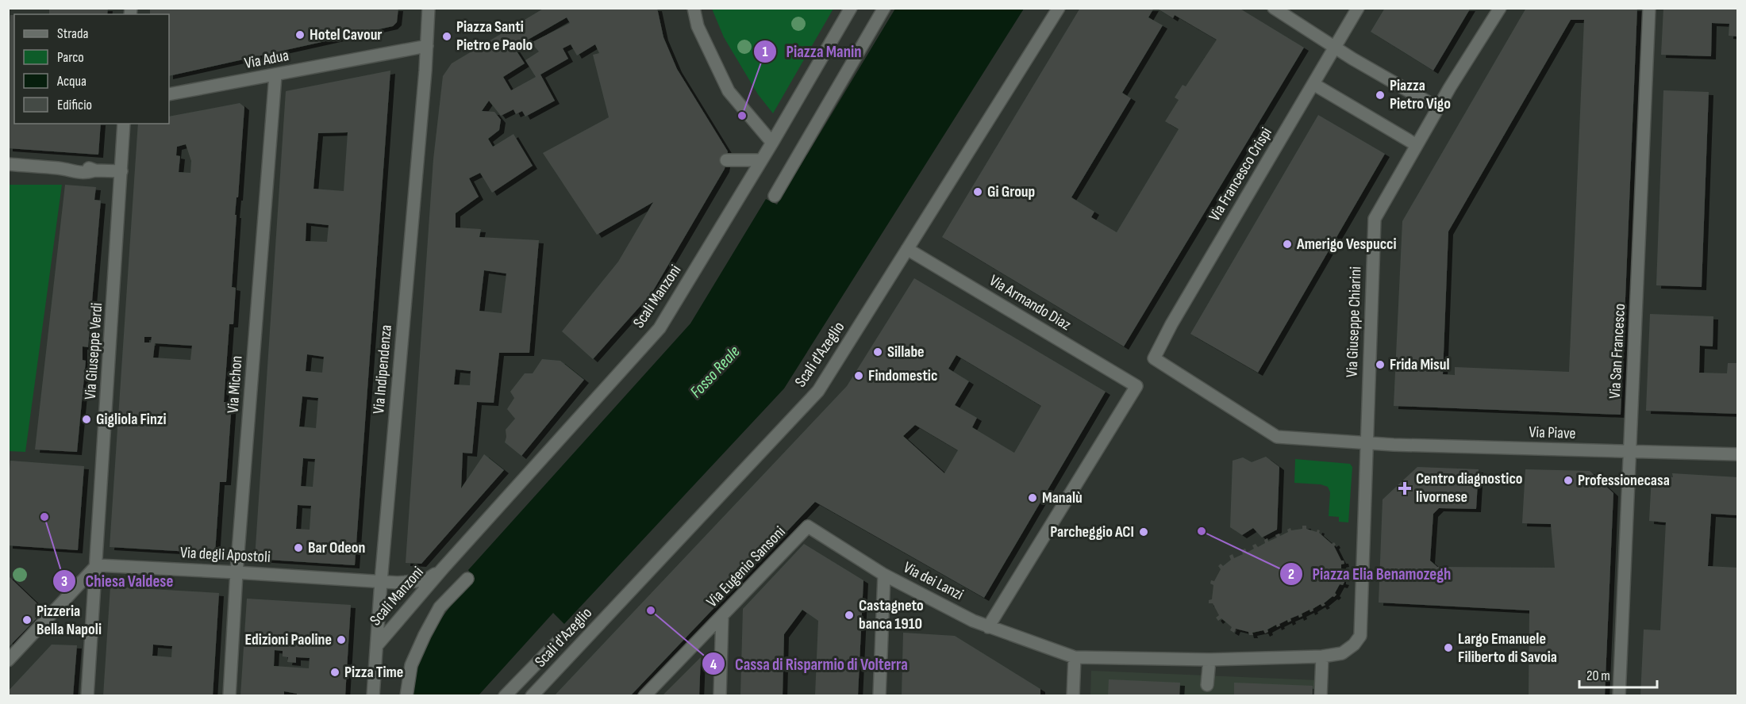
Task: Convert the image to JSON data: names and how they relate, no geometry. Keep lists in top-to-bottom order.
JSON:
{
  "streets": {
    "street": [
      "Via Adua",
      "Via Francesco Crispi",
      "Scali Manzoni",
      "Via Armando Diaz",
      "Via Giuseppe Chiarini",
      "Via Giuseppe Verdi",
      "Via San Francesco",
      "Scali d'Azeglio",
      "Via Indipendenza",
      "Via Michon",
      "Via Piave",
      "Via degli Apostoli",
      "Via Eugenio Sansoni",
      "Via dei Lanzi"
    ]
  },
  "crossings": [
    ["Via Adua", "Via Indipendenza"],
    ["Via Adua", "Via Michon"],
    ["Via Francesco Crispi", "Via Piave"],
    ["Scali Manzoni", "Via Indipendenza"],
    ["Scali Manzoni", "Via degli Apostoli"],
    ["Via Armando Diaz", "Scali d'Azeglio"],
    ["Via Armando Diaz", "Via dei Lanzi"],
    ["Via Giuseppe Chiarini", "Via Piave"],
    ["Via Giuseppe Chiarini", "Via dei Lanzi"],
    ["Via Giuseppe Verdi", "Via degli Apostoli"],
    ["Via San Francesco", "Via Piave"],
    ["Via Indipendenza", "Via degli Apostoli"],
    ["Via Michon", "Via degli Apostoli"],
    ["Via Eugenio Sansoni", "Via dei Lanzi"]
  ],
  "water": ["Fosso Reale"],
  "places": {
    "other": [
      "Hotel Cavour",
      "Piazza Santi Pietro e Paolo",
      "Piazza Pietro Vigo",
      "Piazza Manin",
      "Gi Group",
      "Amerigo Vespucci",
      "Sillabe",
      "Frida Misul",
      "Findomestic",
      "Gigliola Finzi",
      "Professionecasa",
      "Manalù",
      "Chiesa Valdese",
      "Piazza Elia Benamozegh",
      "Parcheggio ACI",
      "Bar Odeon",
      "Cassa di Risparmio di Volterra",
      "Castagneto banca 1910",
      "Pizzeria Bella Napoli",
      "Edizioni Paoline",
      "Largo Emanuele Filiberto di Savoia",
      "Pizza Time"
    ],
    "health": ["Centro diagnostico livornese"]
  },
  "legend": [
    "Strada",
    "Parco",
    "Acqua",
    "Edificio"
  ],
  "scale_bar": "20 m"
}
